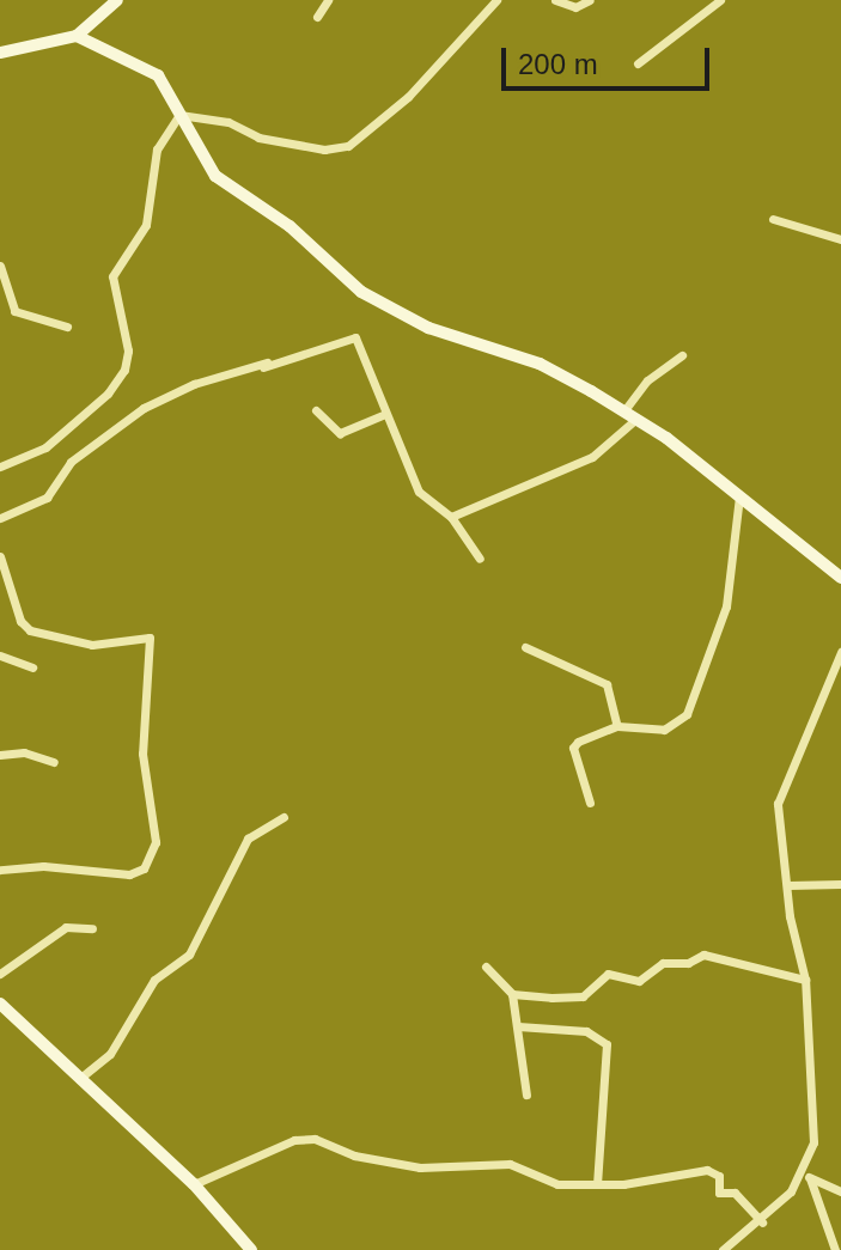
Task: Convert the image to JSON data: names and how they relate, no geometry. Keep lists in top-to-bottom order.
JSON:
{
  "scale_bar": "200 m"
}
